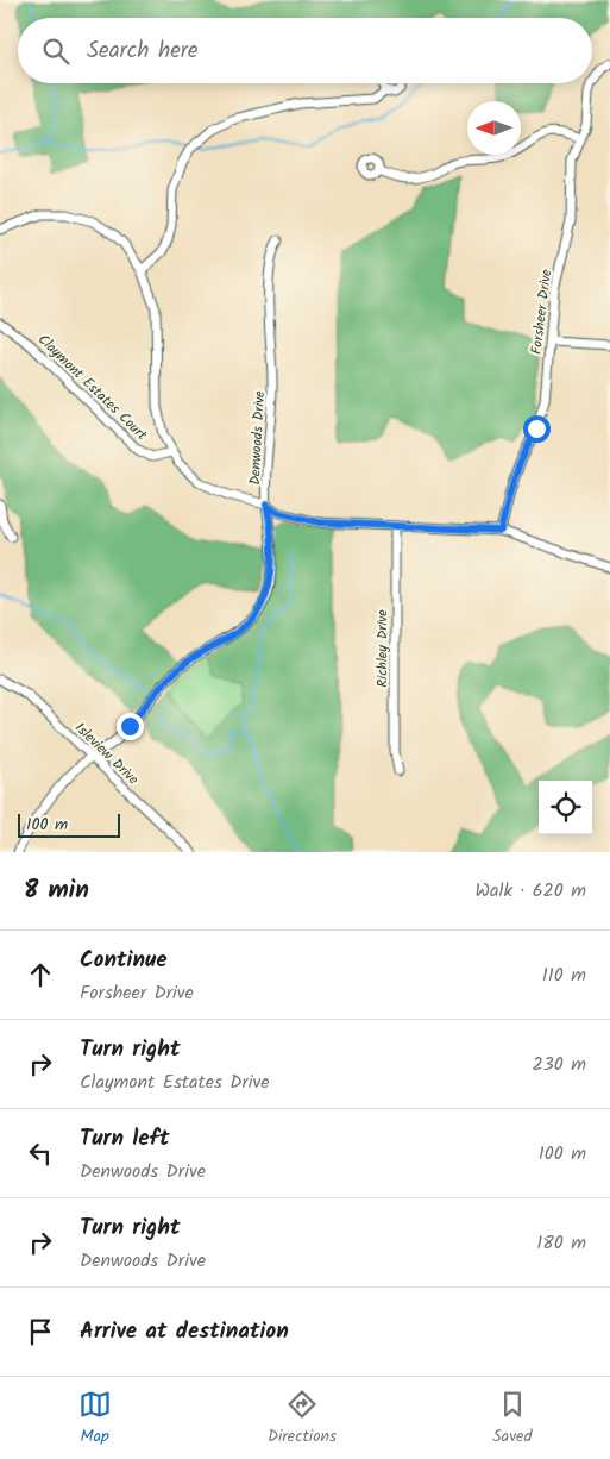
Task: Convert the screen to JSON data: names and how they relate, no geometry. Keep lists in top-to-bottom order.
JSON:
{
  "streets": {
    "street": [
      "Forsheer Drive",
      "Claymont Estates Court",
      "Denwoods Drive",
      "Richley Drive",
      "Isleview Drive"
    ]
  },
  "crossings": [
    ["Denwoods Drive", "Isleview Drive"]
  ],
  "scale_bar": "100 m",
  "north": "left",
  "page": {
    "search": "Search here",
    "scale": "100 m",
    "heading": ["8 min", "Walk · 620 m"],
    "list": [
      ["Continue", "Forsheer Drive", "110 m"],
      ["Turn right", "Claymont Estates Drive", "230 m"],
      ["Turn left", "Denwoods Drive", "100 m"],
      ["Turn right", "Denwoods Drive", "180 m"],
      "Arrive at destination"
    ],
    "nav": ["Map", "Directions", "Saved"]
  }
}
